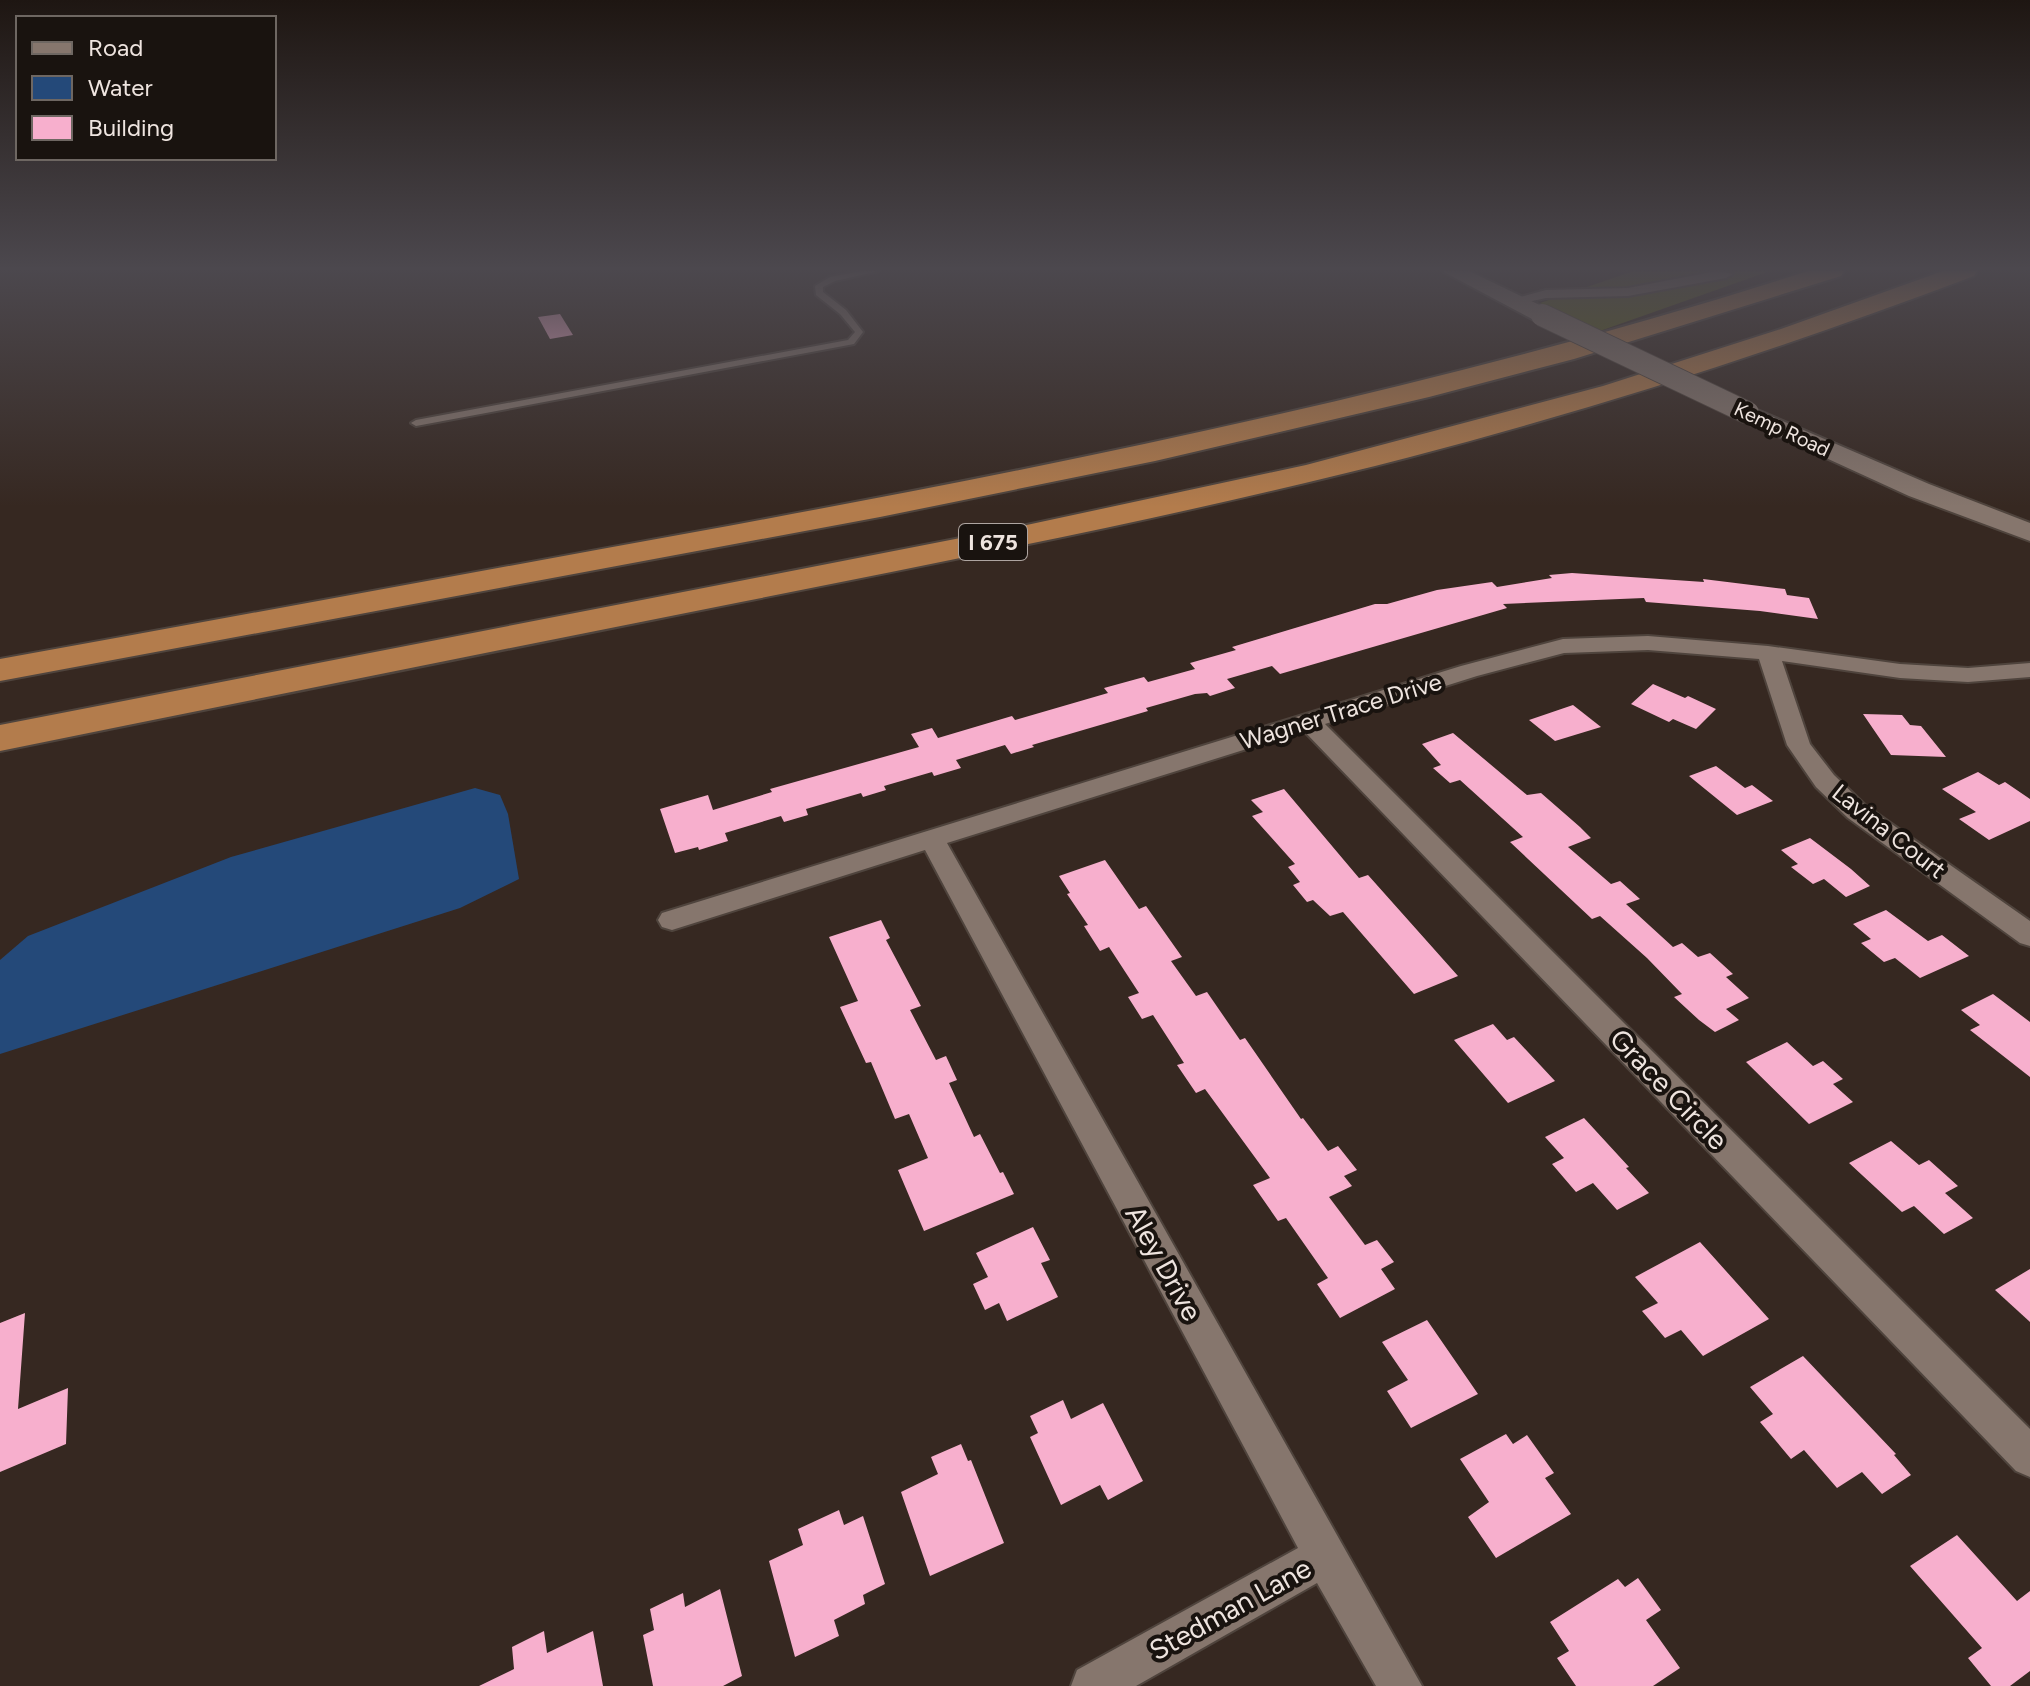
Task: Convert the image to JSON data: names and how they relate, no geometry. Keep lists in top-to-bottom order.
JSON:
{
  "streets": {
    "highway": ["I 675"],
    "main road": ["Kemp Road"],
    "street": [
      "Wagner Trace Drive",
      "Lavina Court",
      "Grace Circle",
      "Aley Drive",
      "Stedman Lane"
    ]
  },
  "crossings": [
    ["Wagner Trace Drive", "Lavina Court"],
    ["Wagner Trace Drive", "Grace Circle"],
    ["Wagner Trace Drive", "Aley Drive"],
    ["Aley Drive", "Stedman Lane"]
  ],
  "legend": ["Road", "Water", "Building"]
}
